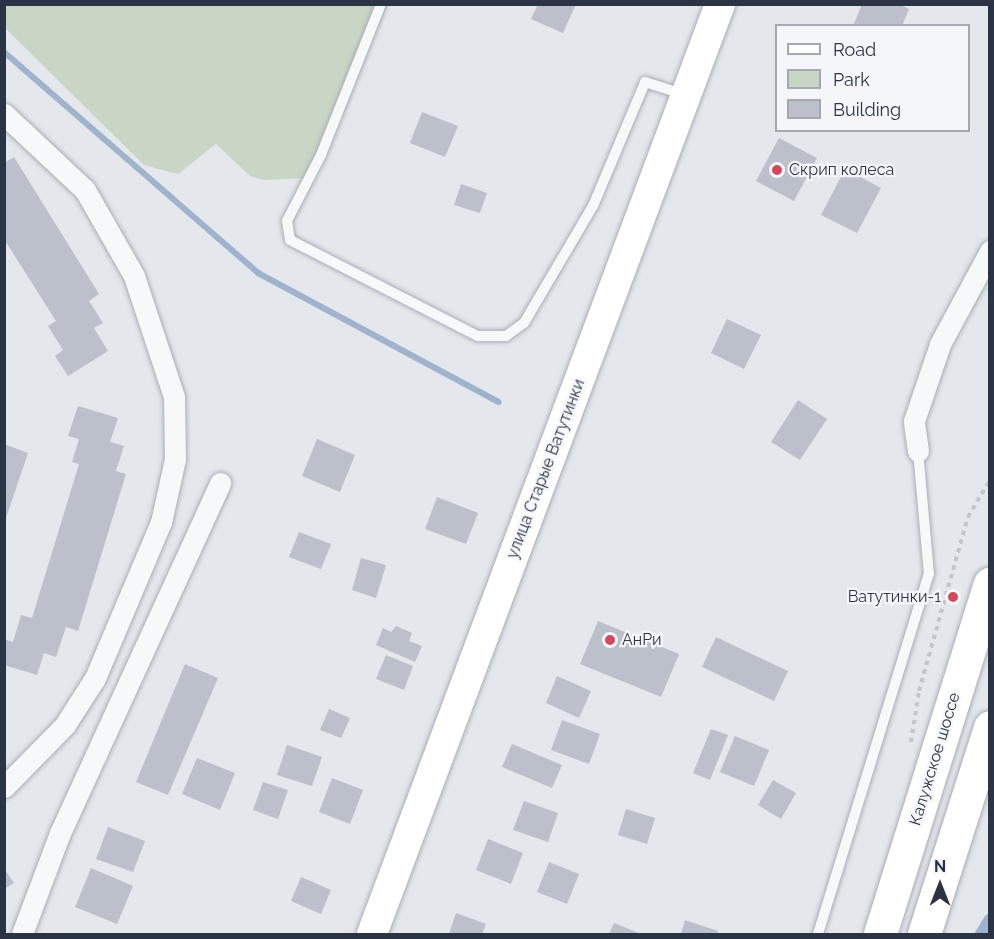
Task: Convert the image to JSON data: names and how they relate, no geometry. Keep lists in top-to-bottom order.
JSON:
{
  "streets": {
    "highway": ["Калужское шоссе"],
    "main road": ["улица Старые Ватутинки"]
  },
  "places": ["Скрип колеса", "Ватутинки-1", "АнРи"],
  "legend": ["Road", "Park", "Building"],
  "north": "top"
}
